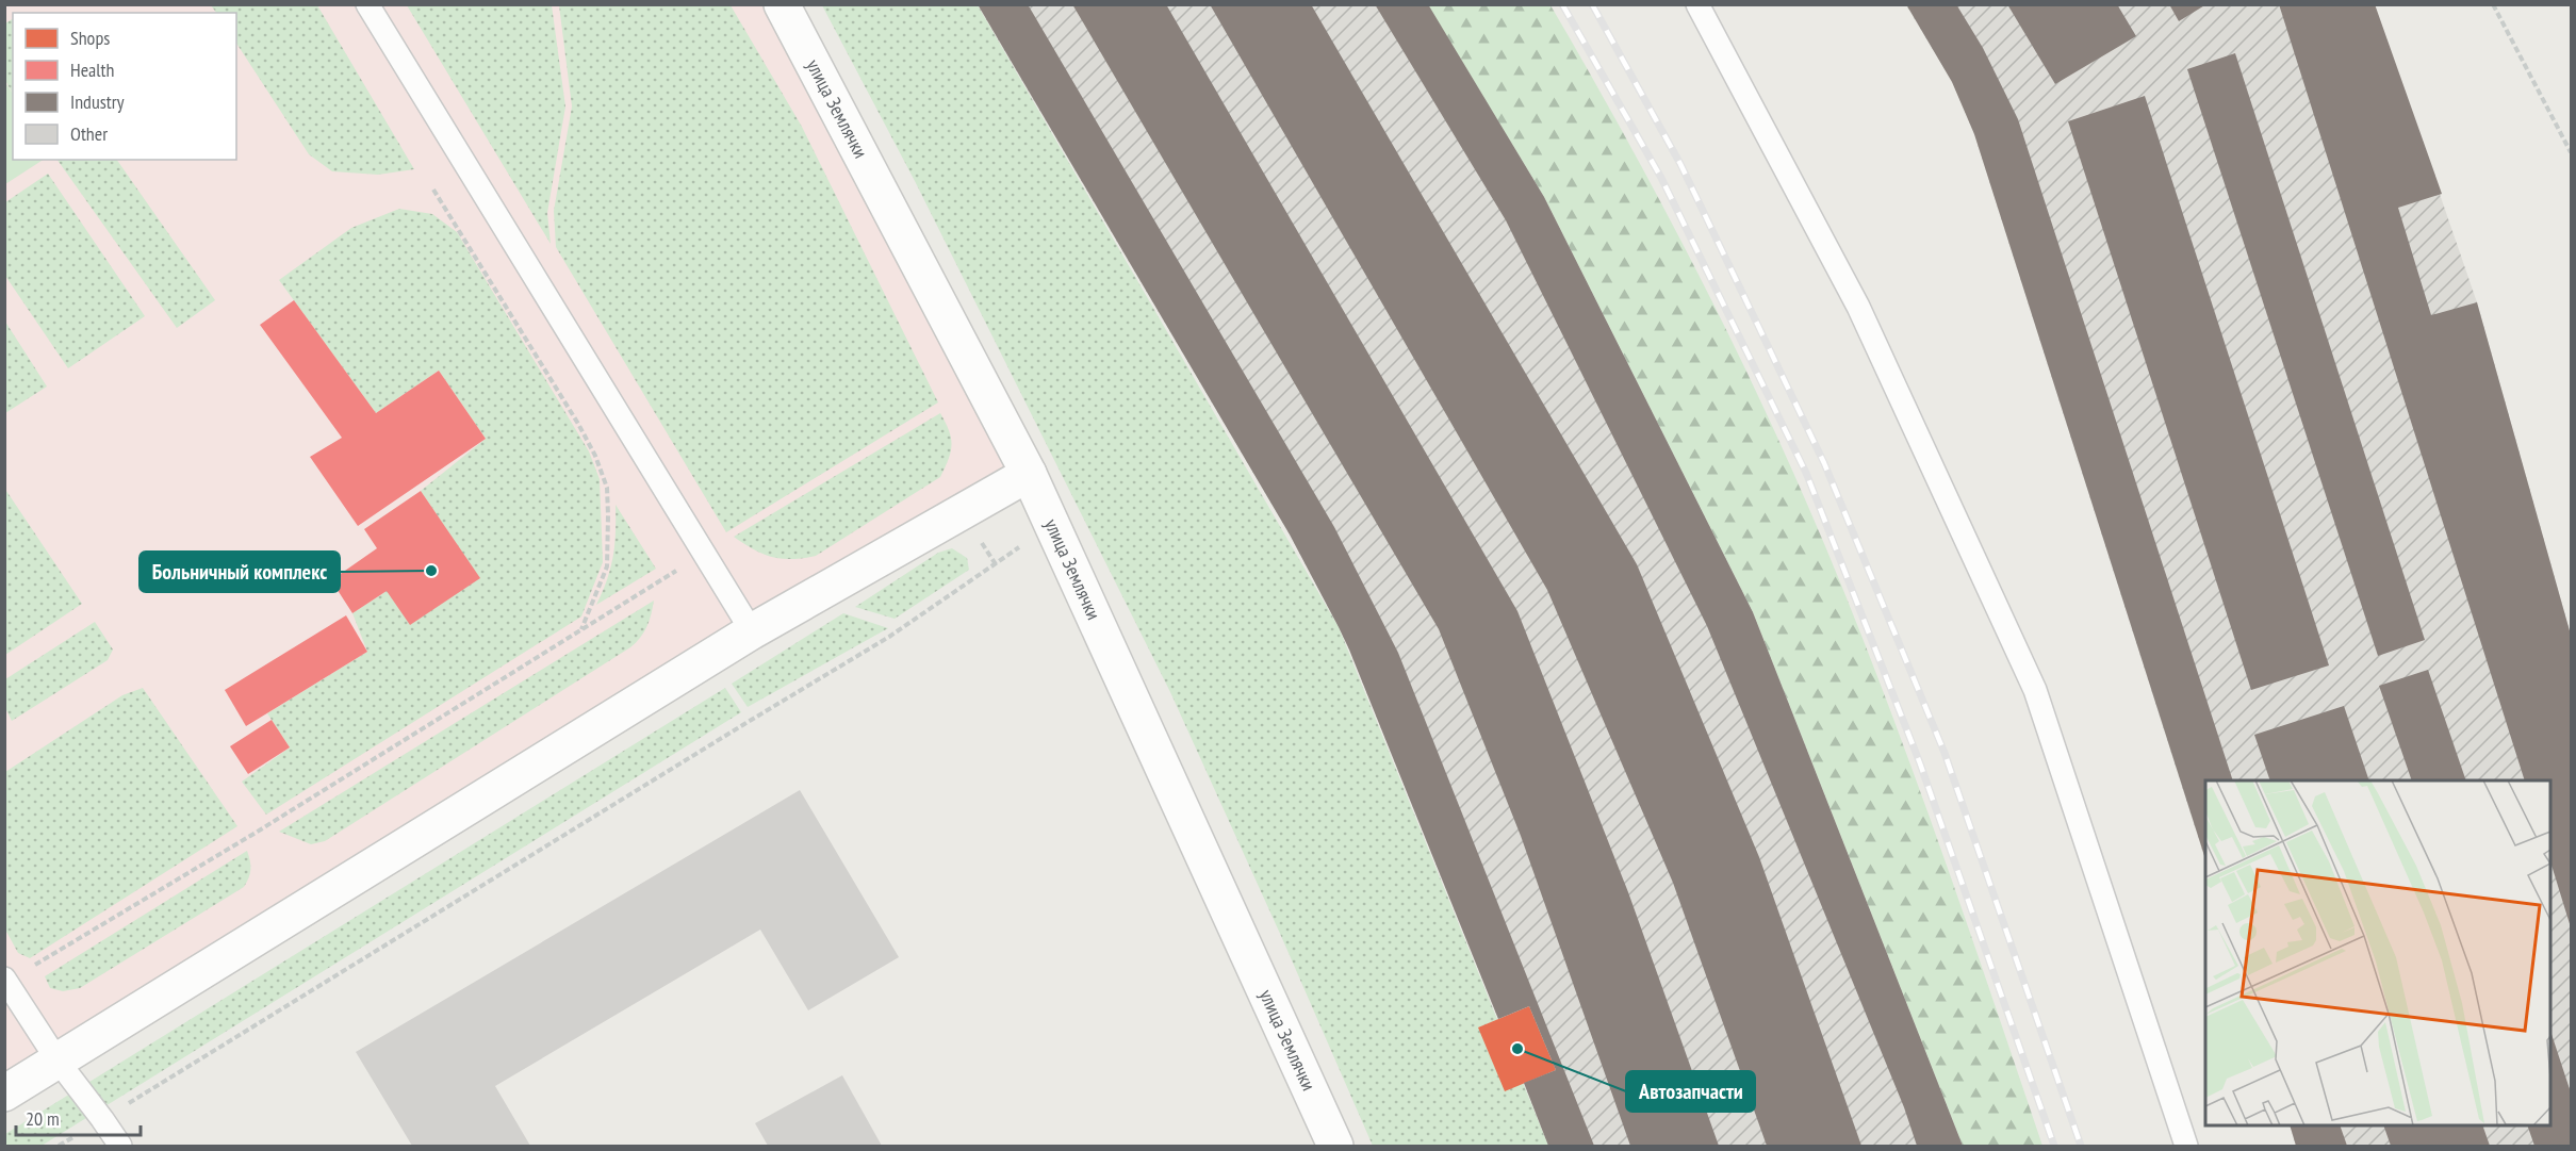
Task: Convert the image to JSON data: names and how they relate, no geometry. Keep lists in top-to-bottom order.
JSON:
{
  "streets": {
    "main road": ["улица Землячки"]
  },
  "places": ["Больничный комплекс", "Автозапчасти"],
  "legend": [
    "Shops",
    "Health",
    "Industry",
    "Other"
  ],
  "scale_bar": "20 m"
}
